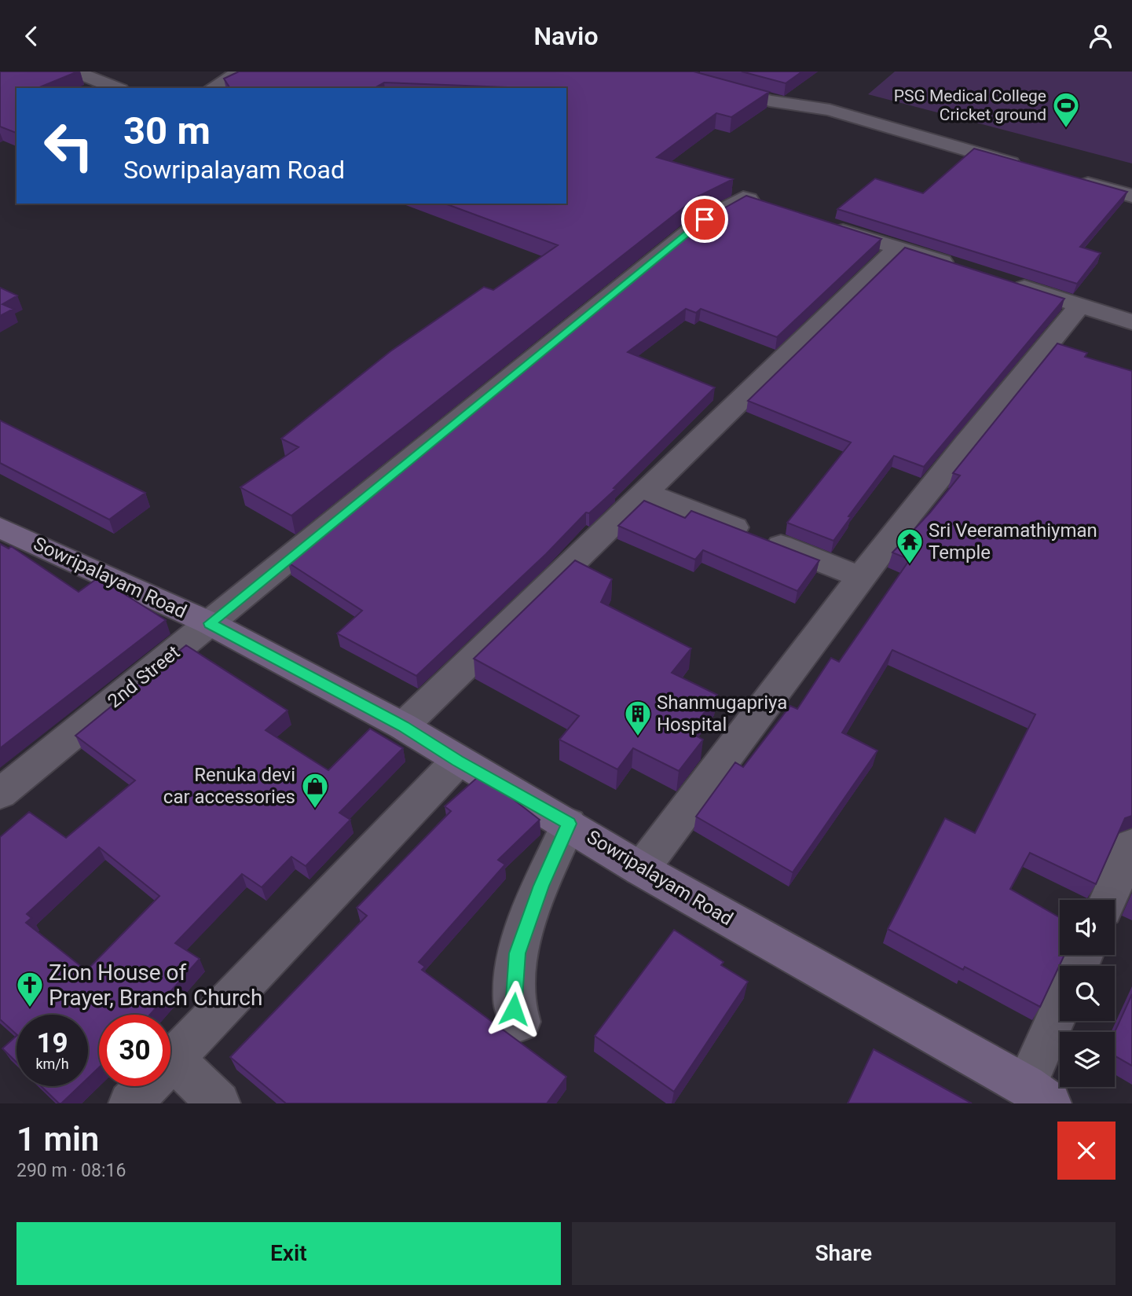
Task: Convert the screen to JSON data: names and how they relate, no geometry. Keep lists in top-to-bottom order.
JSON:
{
  "streets": {
    "street": ["Sowripalayam Road", "2nd Street"]
  },
  "crossings": [
    ["Sowripalayam Road", "2nd Street"]
  ],
  "places": {
    "sports": ["PSG Medical College Cricket ground"],
    "temple": ["Sri Veeramathiyman Temple"],
    "building": ["Shanmugapriya Hospital"],
    "shop": ["Renuka devi car accessories"],
    "church": ["Zion House of Prayer, Branch Church"]
  },
  "page": {
    "header": "Navio",
    "turn": ["30 m", "Sowripalayam Road"],
    "speed": "19 km/h",
    "limit": "30",
    "heading": ["1 min", "290 m · 08:16"],
    "buttons": ["Exit", "Share"]
  }
}
